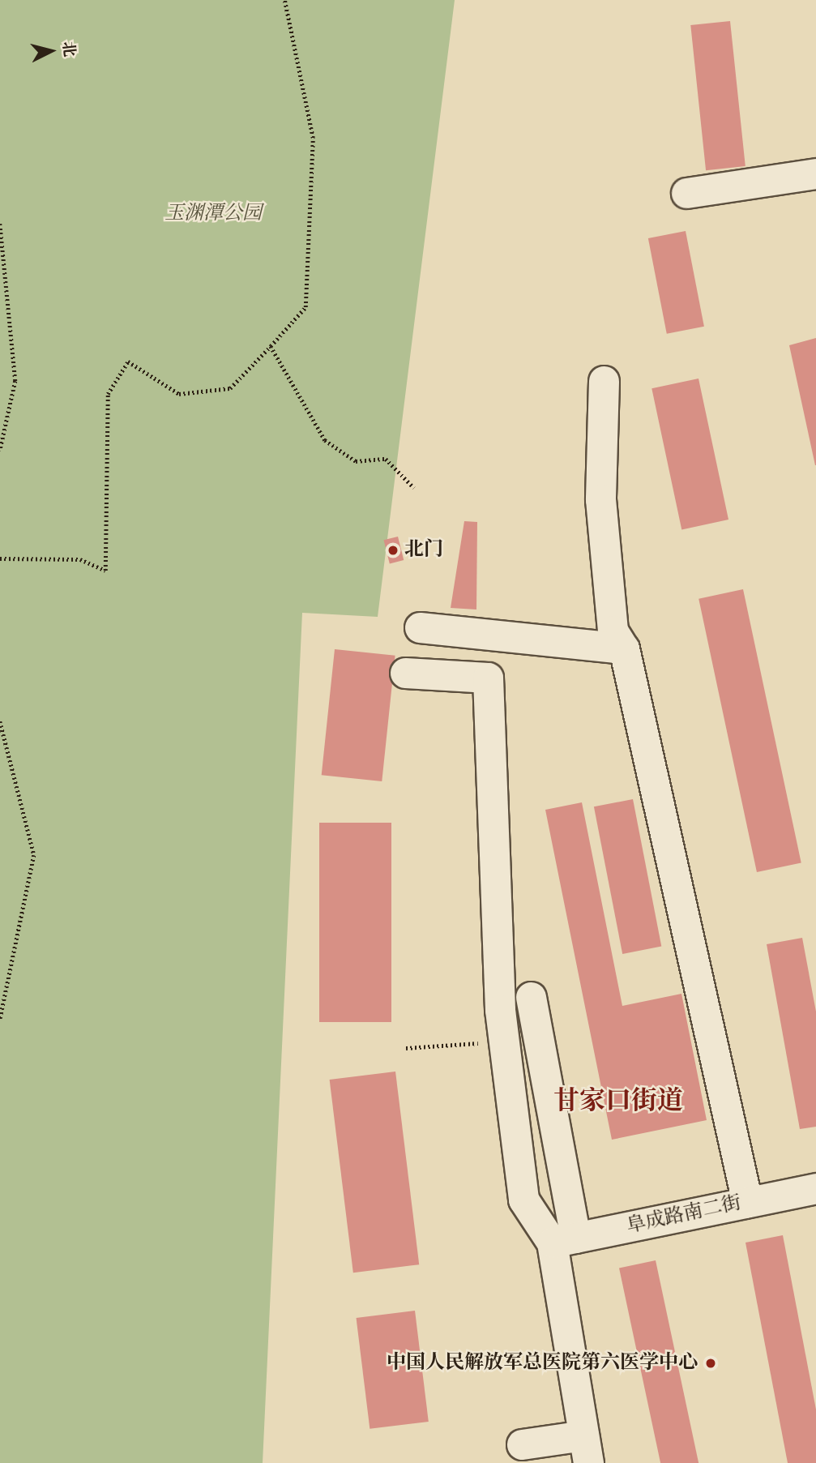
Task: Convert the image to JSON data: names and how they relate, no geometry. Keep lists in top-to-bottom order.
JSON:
{
  "streets": {
    "street": ["阜成路南二街"]
  },
  "districts": ["甘家口街道"],
  "parks": ["玉渊潭公园"],
  "places": ["北门", "中国人民解放军总医院第六医学中心"],
  "north": "right"
}
